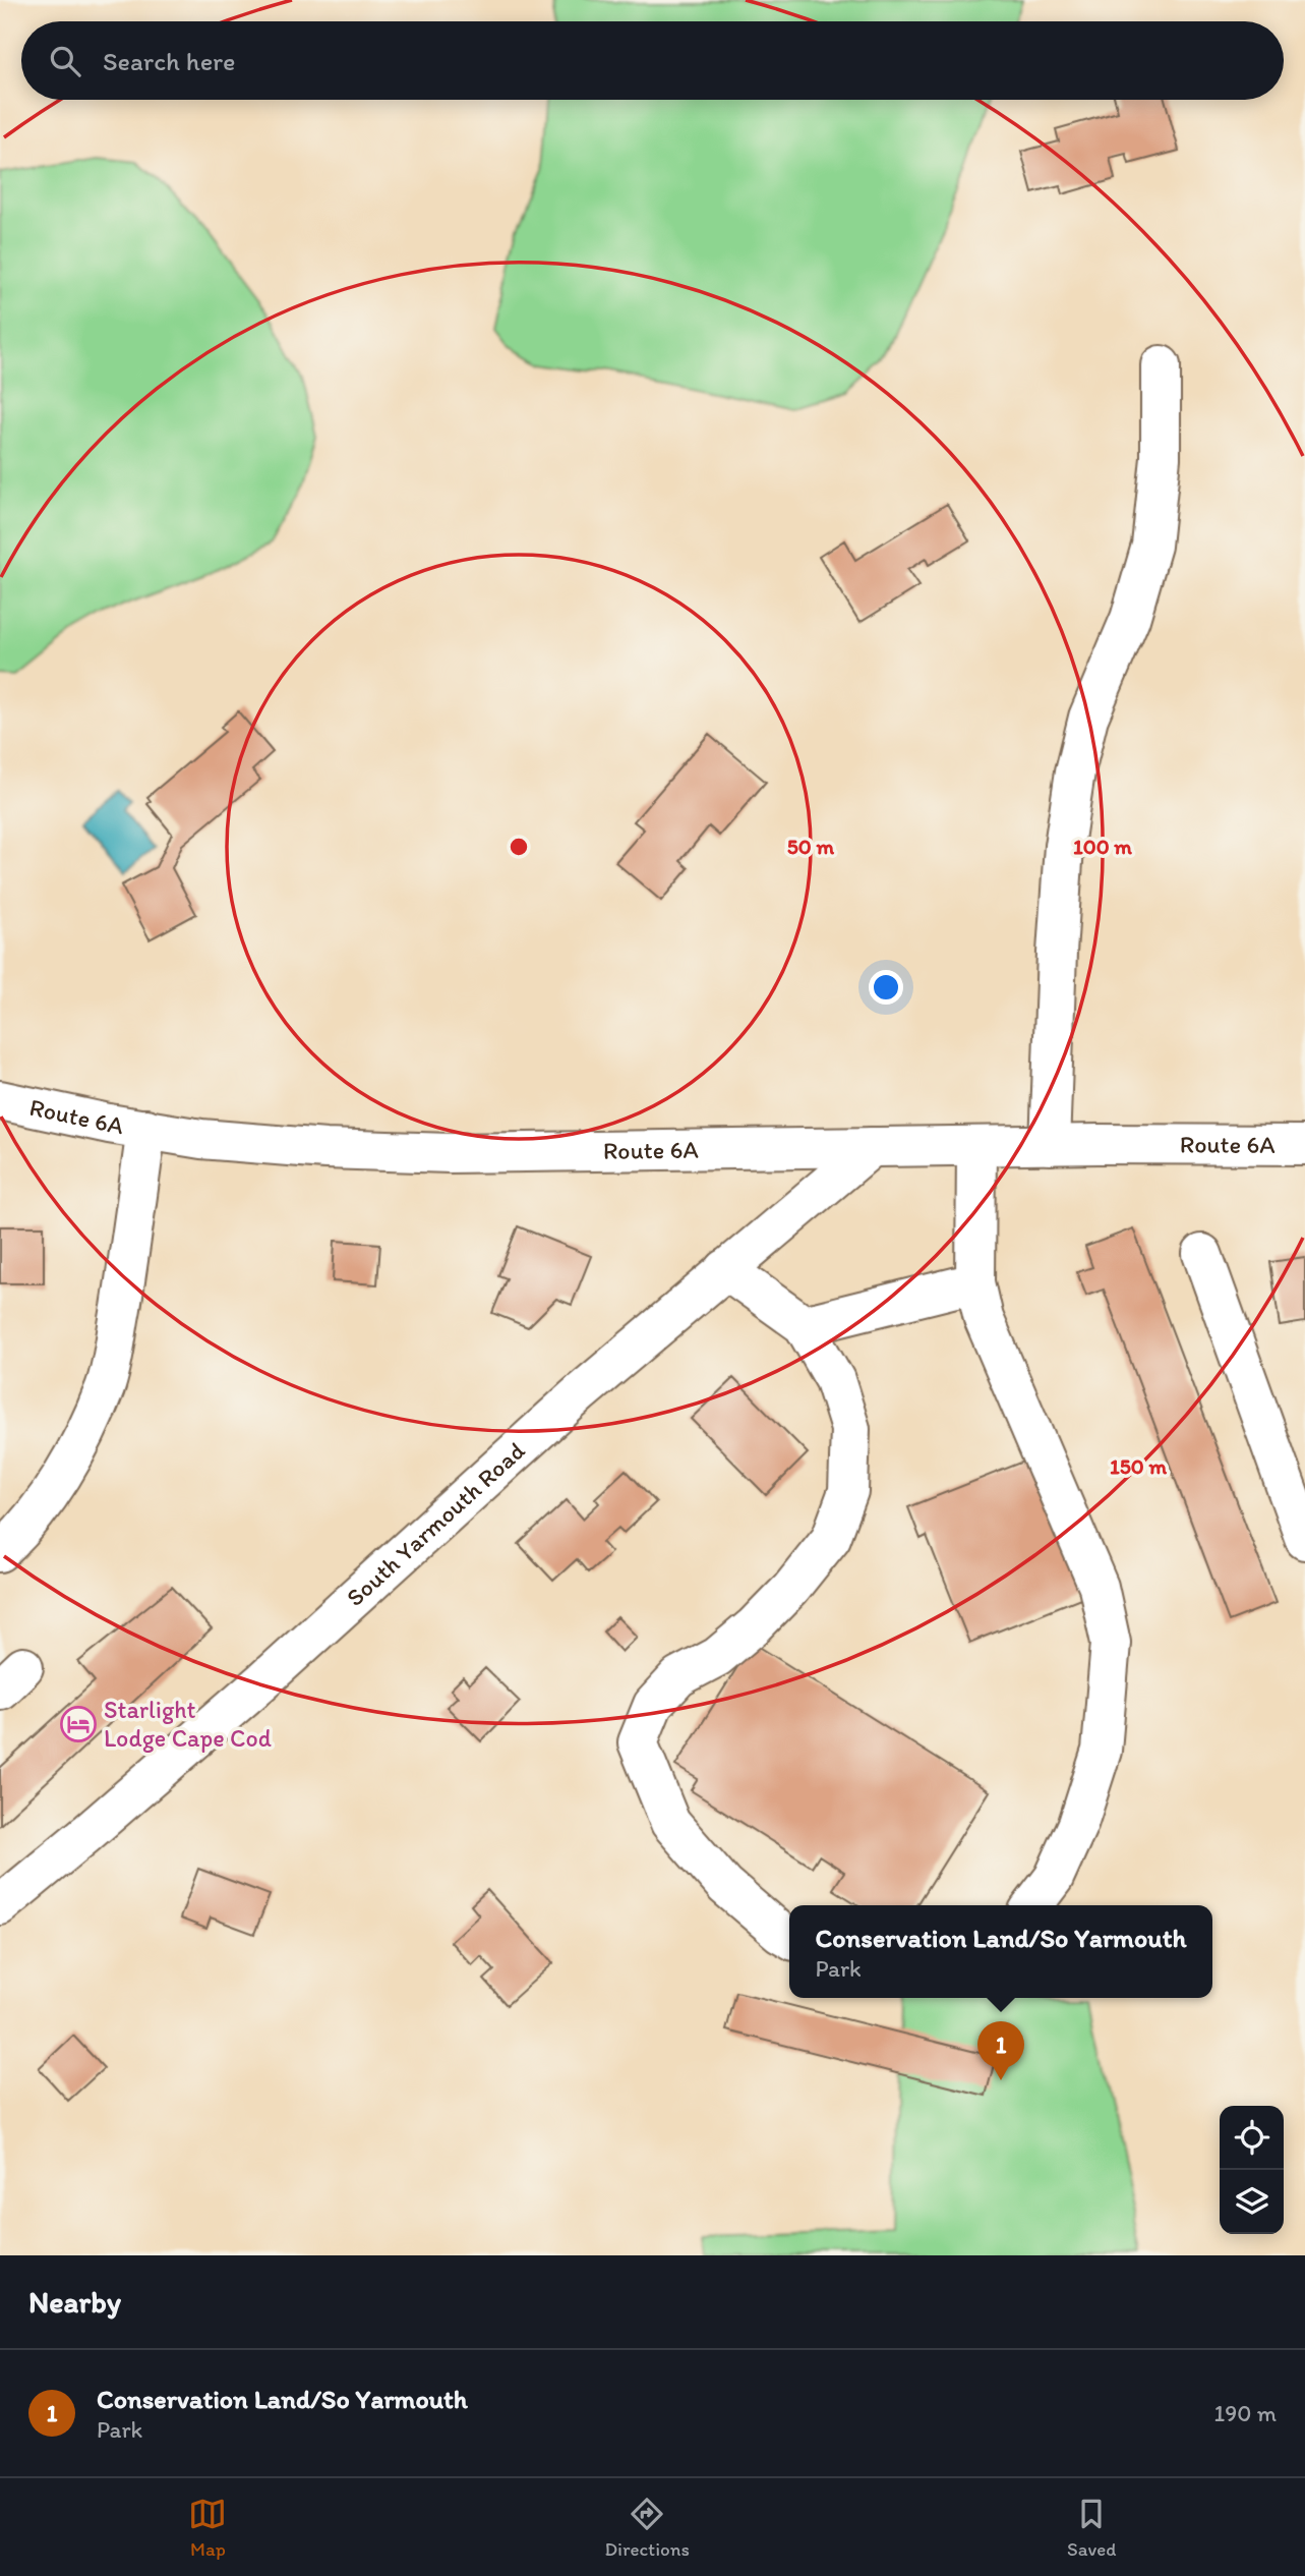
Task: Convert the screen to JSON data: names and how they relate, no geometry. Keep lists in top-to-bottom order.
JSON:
{
  "streets": {
    "main road": ["Route 6A", "South Yarmouth Road"]
  },
  "crossings": [
    ["Route 6A", "South Yarmouth Road"]
  ],
  "places": {
    "hotel": ["Starlight Lodge Cape Cod"]
  },
  "page": {
    "search": "Search here",
    "popup": ["Conservation Land/So Yarmouth", "Park"],
    "pins": "1",
    "heading": "Nearby",
    "list": [
      {
        "mark": "1",
        "name": "Conservation Land/So Yarmouth",
        "note": "Park",
        "value": "190 m"
      }
    ],
    "nav": ["Map", "Directions", "Saved"]
  },
  "rings": ["50 m", "100 m", "150 m"]
}
